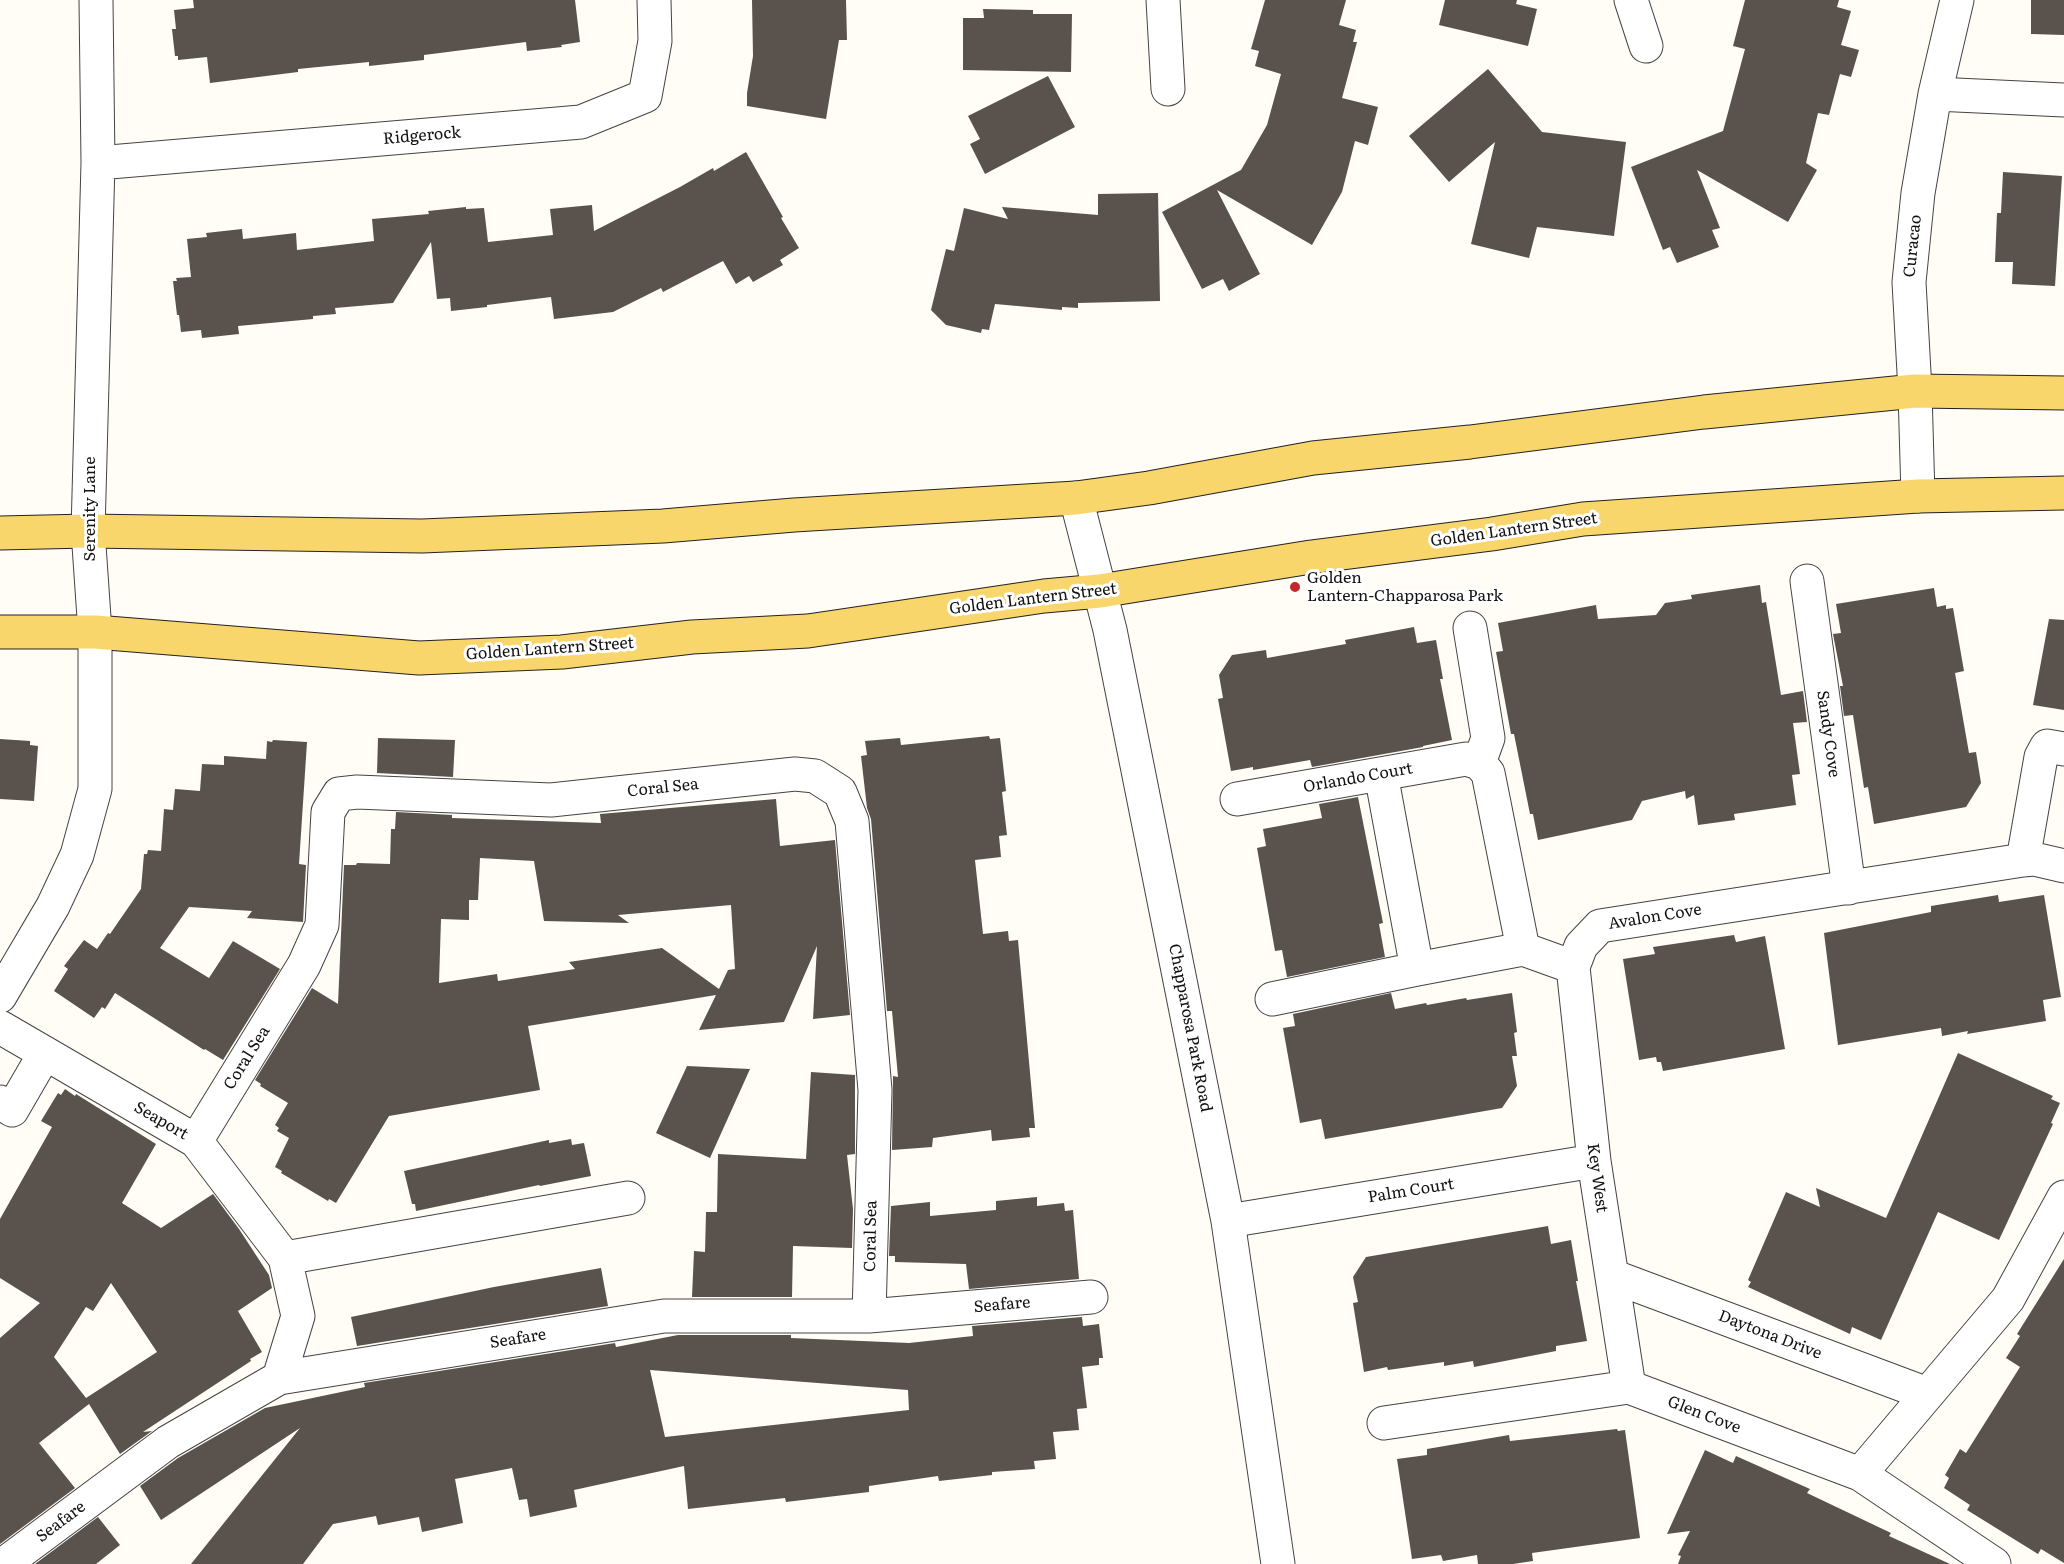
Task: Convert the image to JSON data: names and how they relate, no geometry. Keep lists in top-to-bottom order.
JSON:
{
  "streets": {
    "main road": ["Golden Lantern Street"],
    "street": [
      "Ridgerock",
      "Curacao",
      "Serenity Lane",
      "Sandy Cove",
      "Orlando Court",
      "Coral Sea",
      "Avalon Cove",
      "Chapparosa Park Road",
      "Seaport",
      "Key West",
      "Palm Court",
      "Seafare",
      "Daytona Drive",
      "Glen Cove"
    ]
  },
  "crossings": [
    ["Ridgerock", "Serenity Lane"],
    ["Curacao", "Golden Lantern Street"],
    ["Serenity Lane", "Golden Lantern Street"],
    ["Golden Lantern Street", "Chapparosa Park Road"],
    ["Sandy Cove", "Avalon Cove"],
    ["Coral Sea", "Seaport"],
    ["Coral Sea", "Seafare"],
    ["Avalon Cove", "Key West"],
    ["Chapparosa Park Road", "Palm Court"],
    ["Seaport", "Seafare"],
    ["Key West", "Palm Court"],
    ["Key West", "Daytona Drive"],
    ["Key West", "Glen Cove"]
  ],
  "places": ["Golden Lantern-Chapparosa Park"]
}
